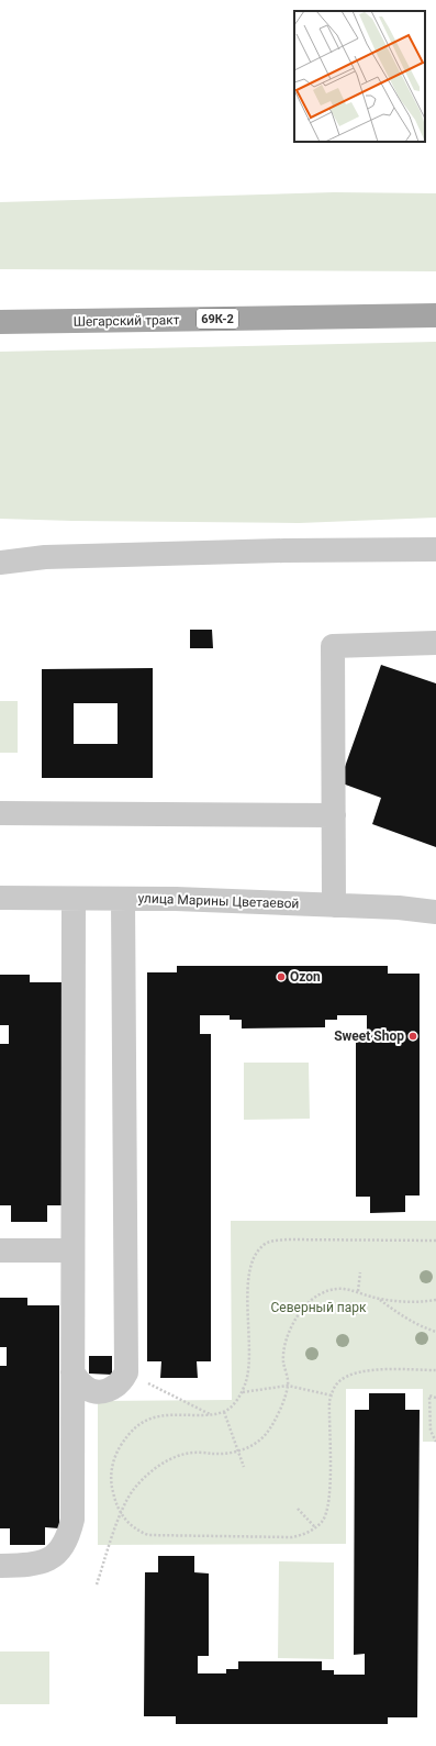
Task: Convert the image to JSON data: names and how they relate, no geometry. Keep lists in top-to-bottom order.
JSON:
{
  "streets": {
    "main road": ["69К-2", "Шегарский тракт"],
    "street": ["улица Марины Цветаевой"]
  },
  "parks": ["Северный парк"],
  "places": ["Ozon", "Sweet Shop"]
}
